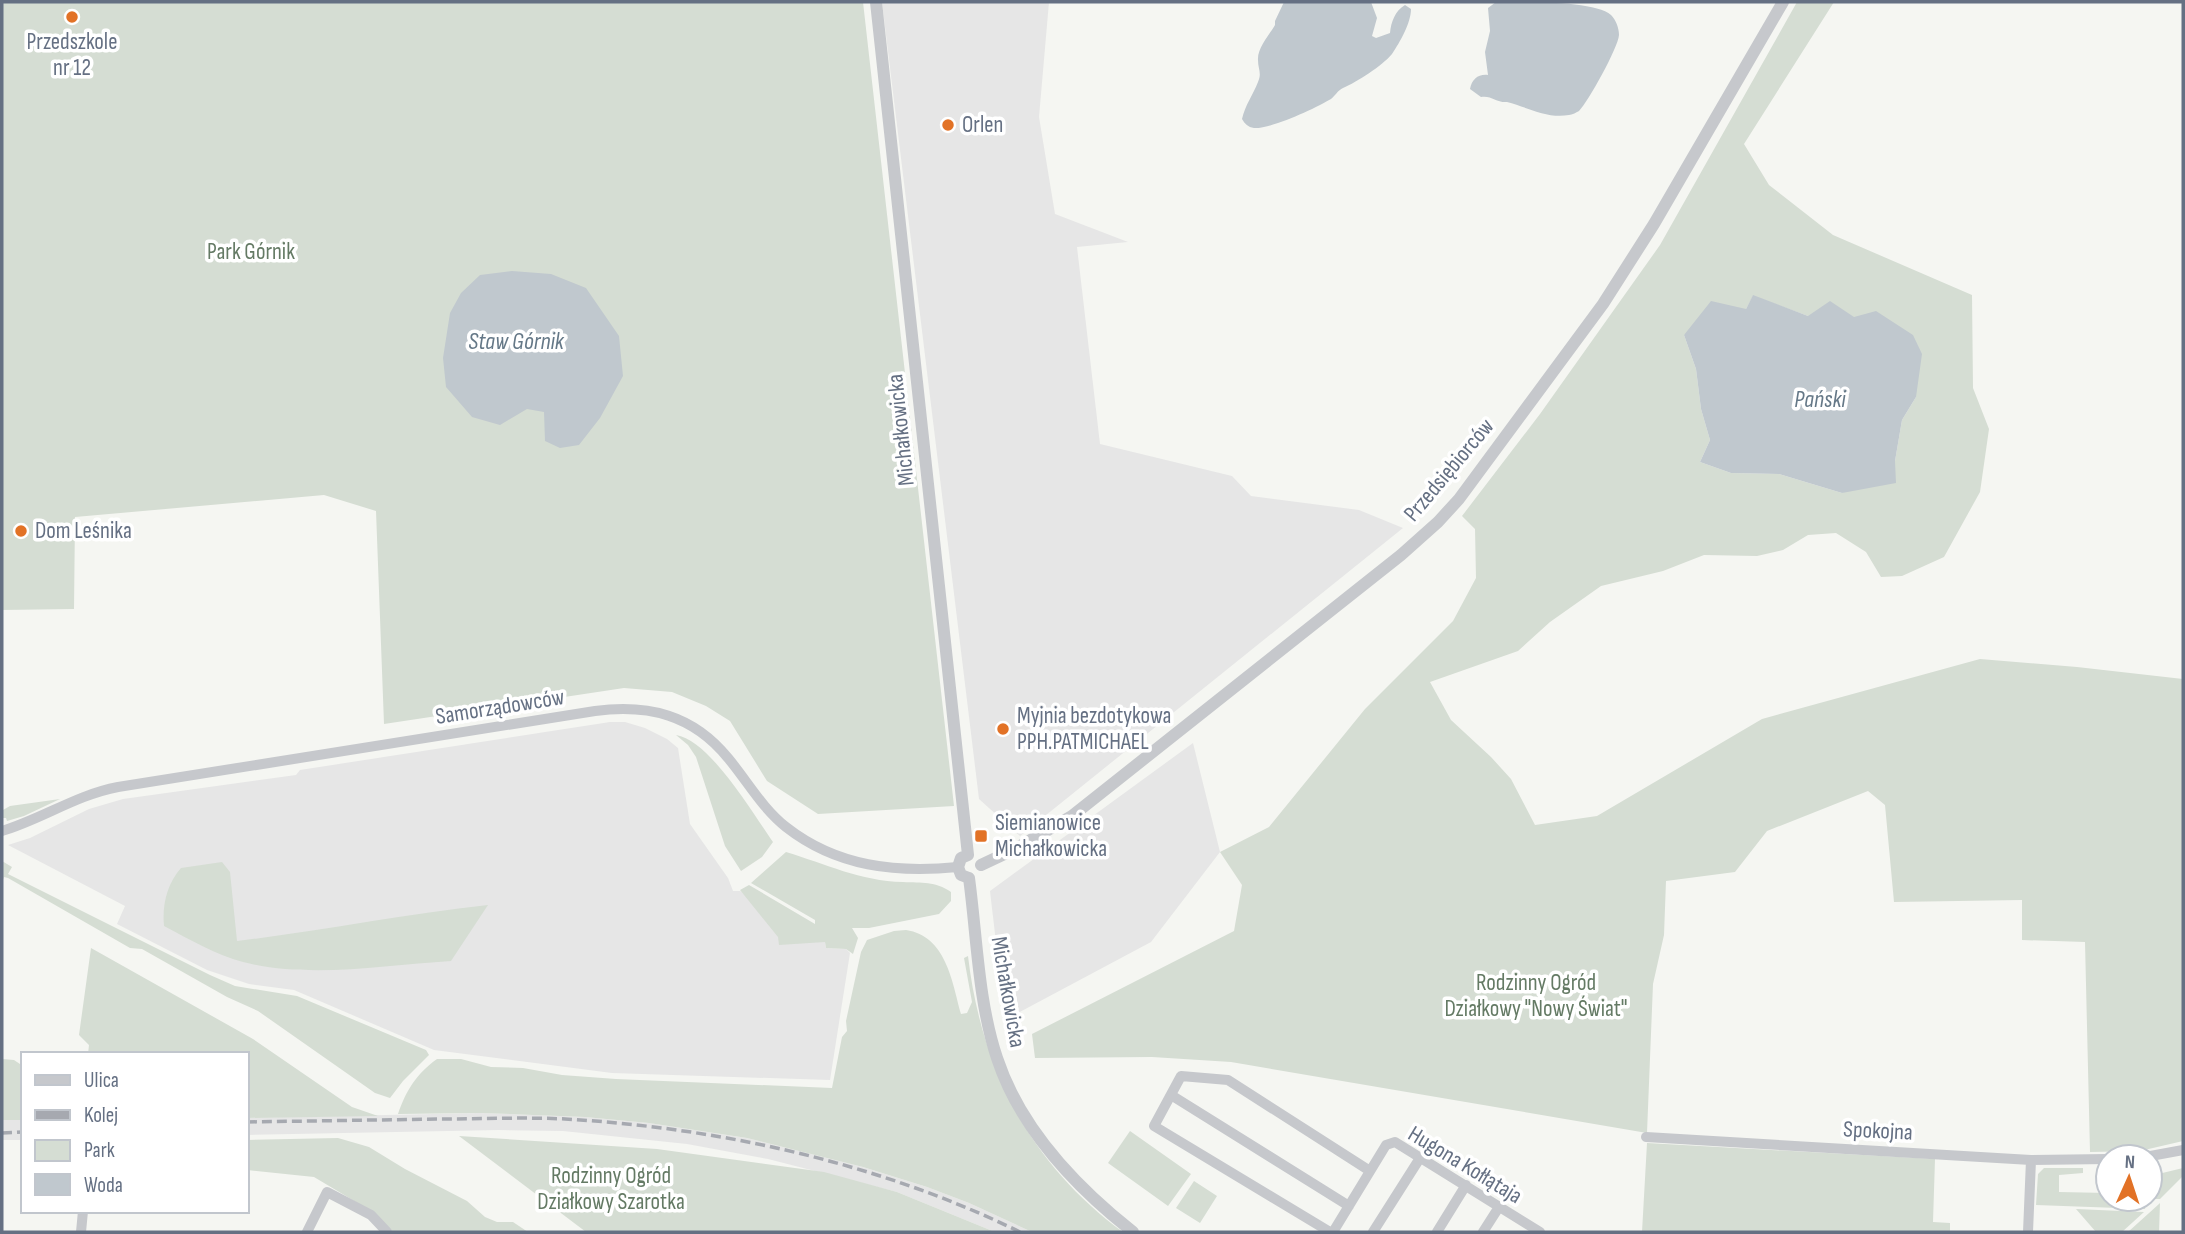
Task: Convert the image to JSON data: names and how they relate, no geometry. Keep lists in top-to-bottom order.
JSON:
{
  "streets": {
    "street": [
      "Michałkowicka",
      "Przedsiębiorców",
      "Samorządowców",
      "Spokojna",
      "Hugona Kołłątaja"
    ]
  },
  "crossings": [
    ["Michałkowicka", "Przedsiębiorców"],
    ["Michałkowicka", "Samorządowców"],
    ["Przedsiębiorców", "Samorządowców"]
  ],
  "water": ["Staw Górnik", "Pański"],
  "parks": ["Park Górnik", "Rodzinny Ogród Działkowy \"Nowy Świat\"", "Rodzinny Ogród Działkowy Szarotka"],
  "places": {
    "other": [
      "Przedszkole nr 12",
      "Orlen",
      "Dom Leśnika",
      "Myjnia bezdotykowa PPH.PATMICHAEL"
    ],
    "transit": ["Siemianowice Michałkowicka"]
  },
  "legend": [
    "Ulica",
    "Kolej",
    "Park",
    "Woda"
  ],
  "north": "top"
}
